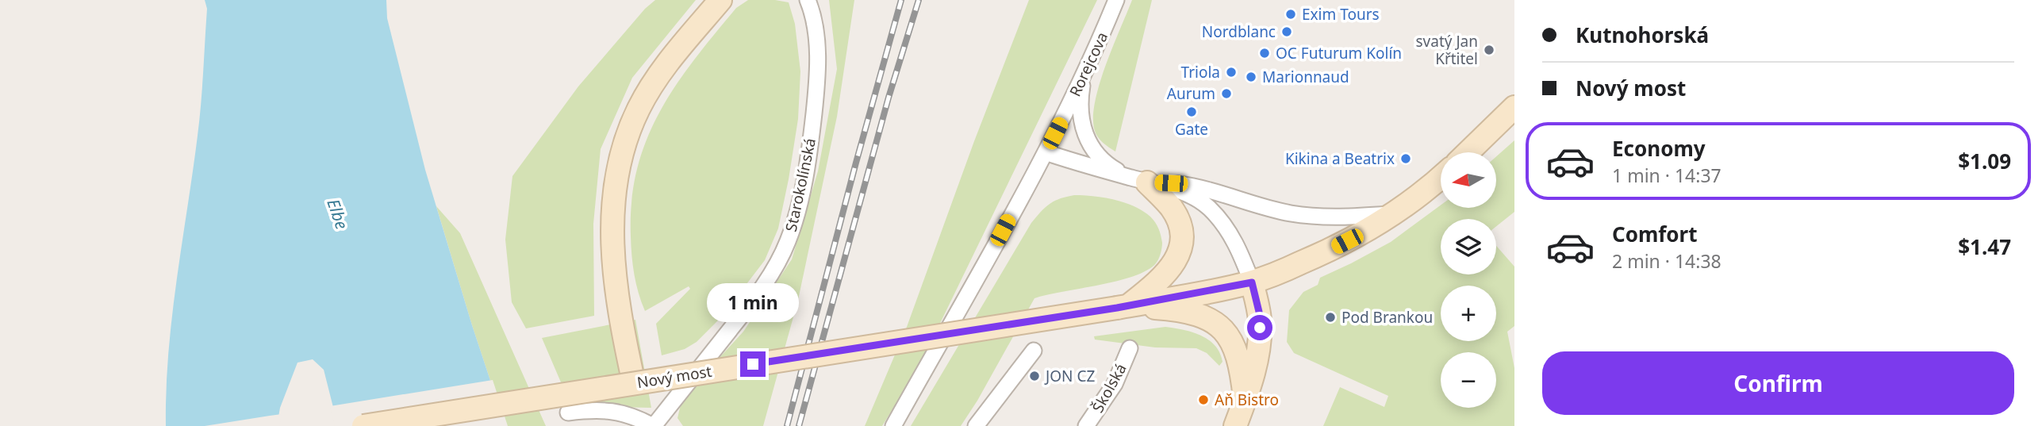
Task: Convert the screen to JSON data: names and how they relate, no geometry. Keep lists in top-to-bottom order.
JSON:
{
  "streets": {
    "main road": ["Nový most"],
    "street": ["Rorejcova", "Starokolínská", "Školská"]
  },
  "water": ["Elbe"],
  "places": [
    "Exim Tours",
    "Nordblanc",
    "svatý Jan Křtitel",
    "OC Futurum Kolín",
    "Triola",
    "Marionnaud",
    "Aurum",
    "Gate",
    "Kikina a Beatrix",
    "Pod Brankou",
    "JON CZ",
    "Aň Bistro"
  ],
  "north": "left",
  "page": {
    "banner": ["Kutnohorská", "Nový most"],
    "list": [
      {
        "name": "Economy",
        "note": "1 min · 14:37",
        "value": "$1.09"
      },
      {
        "name": "Comfort",
        "note": "2 min · 14:38",
        "value": "$1.47"
      }
    ],
    "map_buttons": ["+", "−"],
    "bubble": "1 min",
    "buttons": "Confirm"
  }
}
